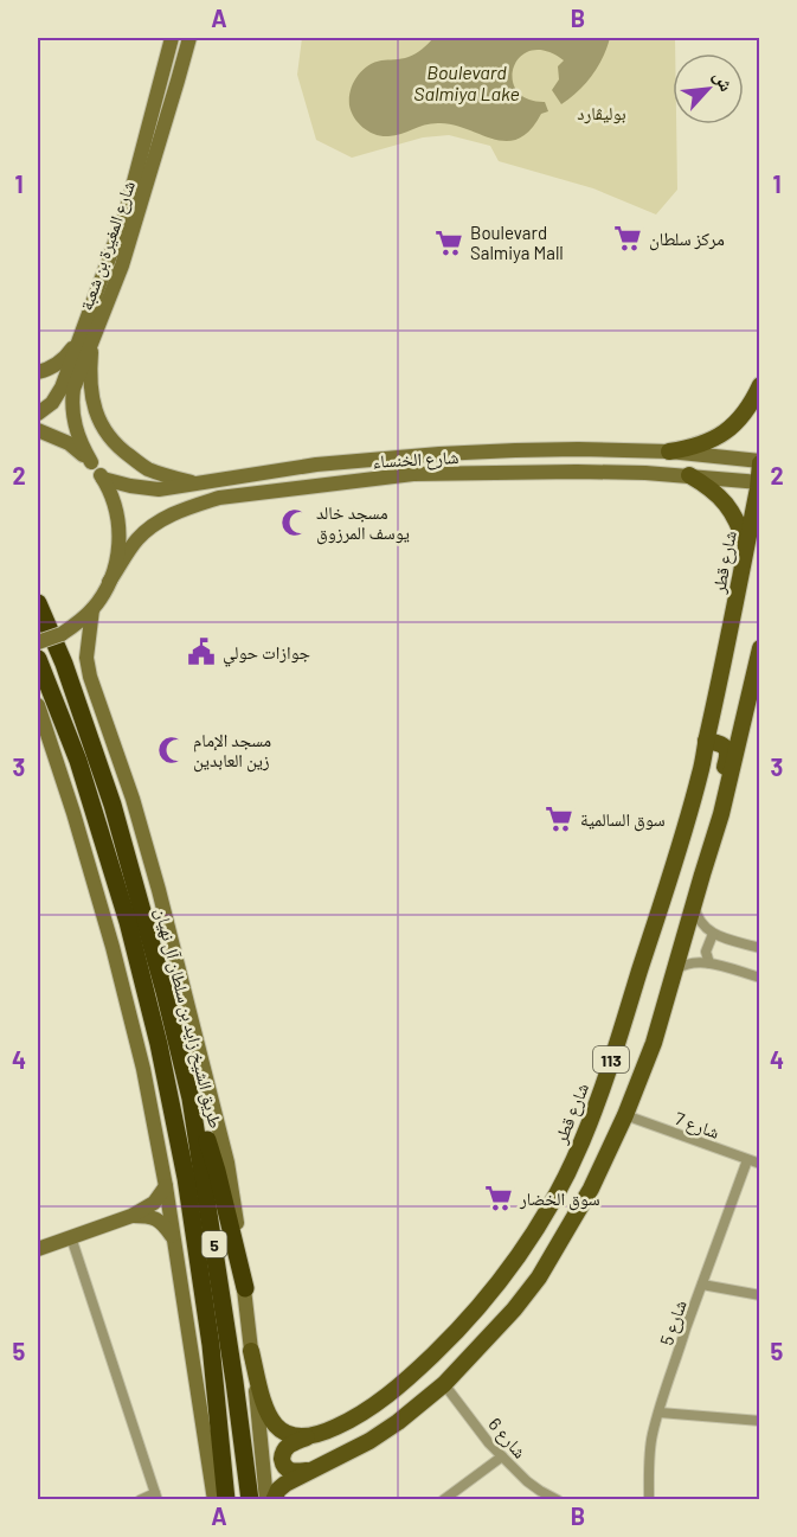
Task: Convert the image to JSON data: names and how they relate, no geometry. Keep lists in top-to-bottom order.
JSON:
{
  "streets": {
    "highway": ["طريق الشيخ زايد بن سلطان آل نهيان", "5"],
    "main road": [
      "شارع المغيرة بن شعبة",
      "شارع الخنساء",
      "شارع قطر",
      "113"
    ],
    "street": ["شارع 7", "شارع 5", "شارع 6"]
  },
  "crossings": [
    ["شارع الخنساء", "شارع قطر"],
    ["113", "شارع 7"],
    ["113", "شارع 6"],
    ["شارع 7", "شارع 5"]
  ],
  "water": ["Boulevard Salmiya Lake"],
  "parks": ["بوليڤارد"],
  "places": {
    "supermarket": [
      "مركز سلطان",
      "Boulevard Salmiya Mall",
      "سوق السالمية",
      "سوق الخضار"
    ],
    "mosque": ["مسجد خالد يوسف المرزوق", "مسجد الإمام زين العابدين"],
    "public building": ["جوازات حولي"]
  },
  "north": "top right",
  "grid": {
    "columns": ["A", "B"],
    "rows": [
      "1",
      "2",
      "3",
      "4",
      "5"
    ]
  }
}
